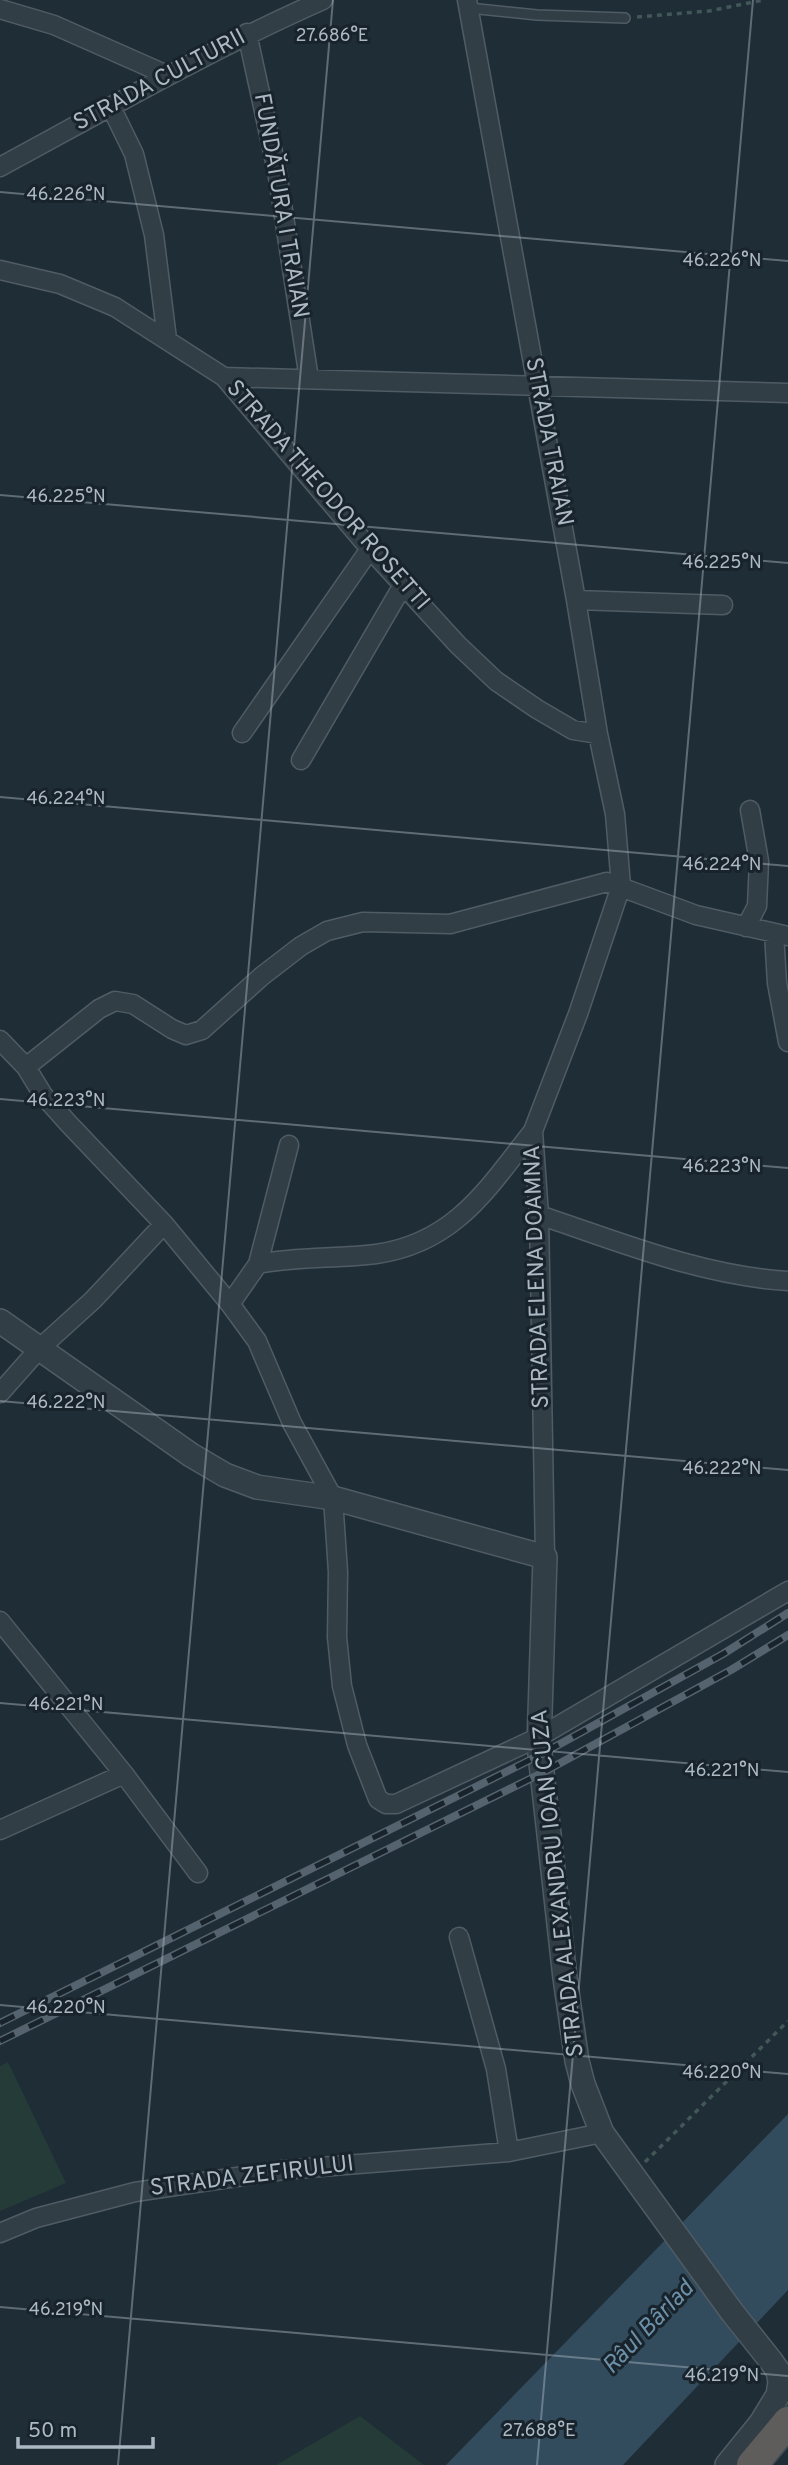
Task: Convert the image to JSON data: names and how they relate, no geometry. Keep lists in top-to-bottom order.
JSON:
{
  "streets": {
    "street": [
      "STRADA CULTURII",
      "FUNDĂTURA I TRAIAN",
      "STRADA TRAIAN",
      "STRADA THEODOR ROSETTI",
      "STRADA ELENA DOAMNA",
      "STRADA ALEXANDRU IOAN CUZA",
      "STRADA ZEFIRULUI"
    ]
  },
  "crossings": [
    ["STRADA CULTURII", "FUNDĂTURA I TRAIAN"],
    ["STRADA TRAIAN", "STRADA THEODOR ROSETTI"],
    ["STRADA TRAIAN", "STRADA ELENA DOAMNA"],
    ["STRADA ELENA DOAMNA", "STRADA ALEXANDRU IOAN CUZA"],
    ["STRADA ALEXANDRU IOAN CUZA", "STRADA ZEFIRULUI"]
  ],
  "water": ["Râul Bârlad"],
  "scale_bar": "50 m",
  "coordinates": [
    "27.686°E",
    "46.226°N",
    "46.225°N",
    "46.224°N",
    "46.223°N",
    "46.222°N",
    "46.221°N",
    "46.220°N",
    "46.219°N",
    "27.688°E"
  ]
}
